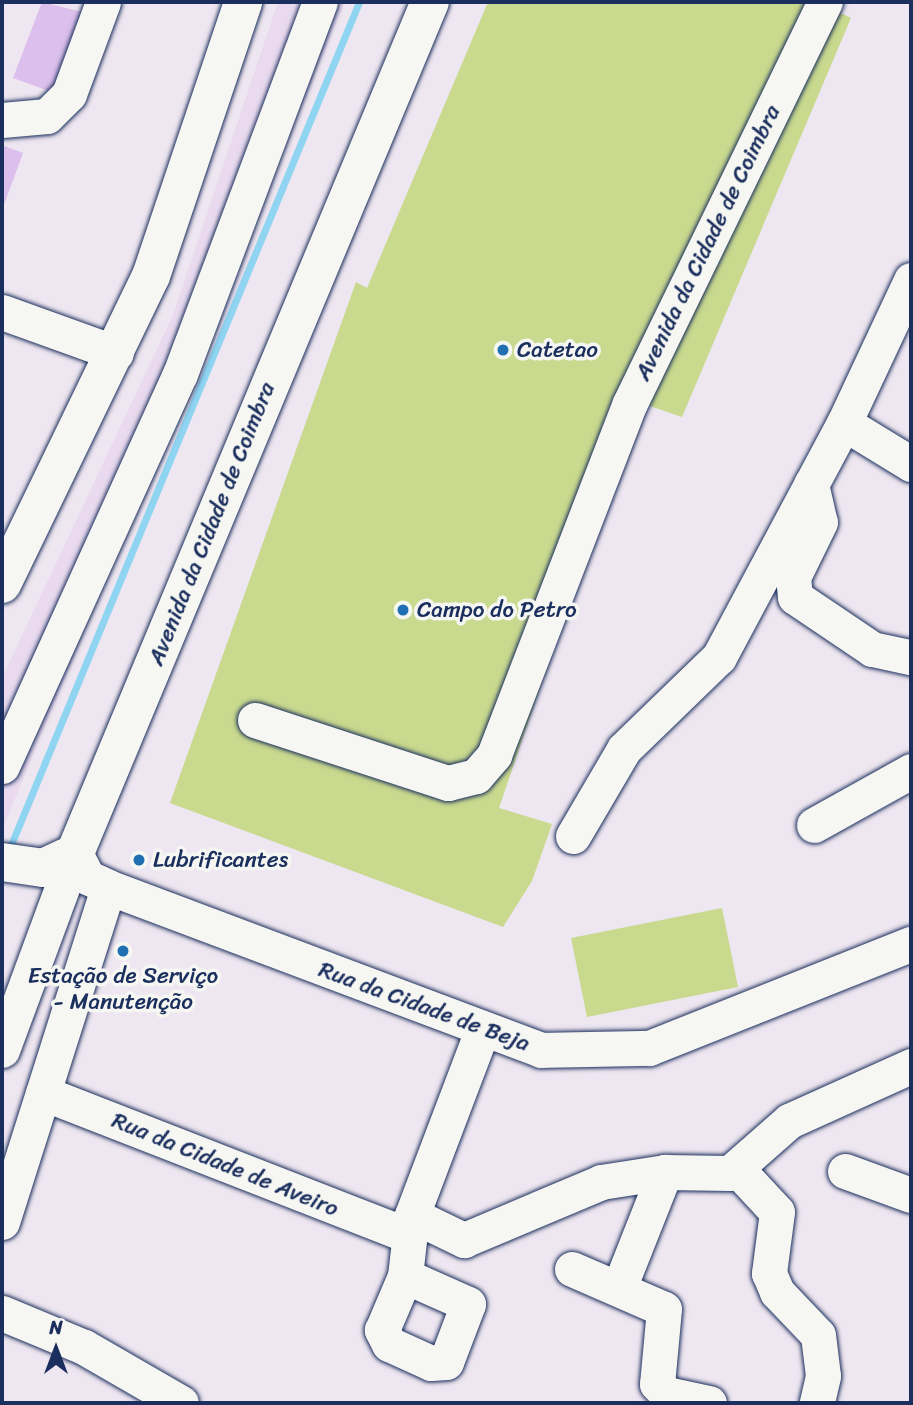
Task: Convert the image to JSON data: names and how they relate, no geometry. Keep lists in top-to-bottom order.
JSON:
{
  "streets": {
    "main road": ["Avenida da Cidade de Coimbra"],
    "street": ["Rua da Cidade de Beja", "Rua da Cidade de Aveiro"]
  },
  "crossings": [
    ["Avenida da Cidade de Coimbra", "Rua da Cidade de Beja"]
  ],
  "places": [
    "Catetao",
    "Campo do Petro",
    "Lubrificantes",
    "Estação de Serviço - Manutenção"
  ],
  "north": "top"
}
